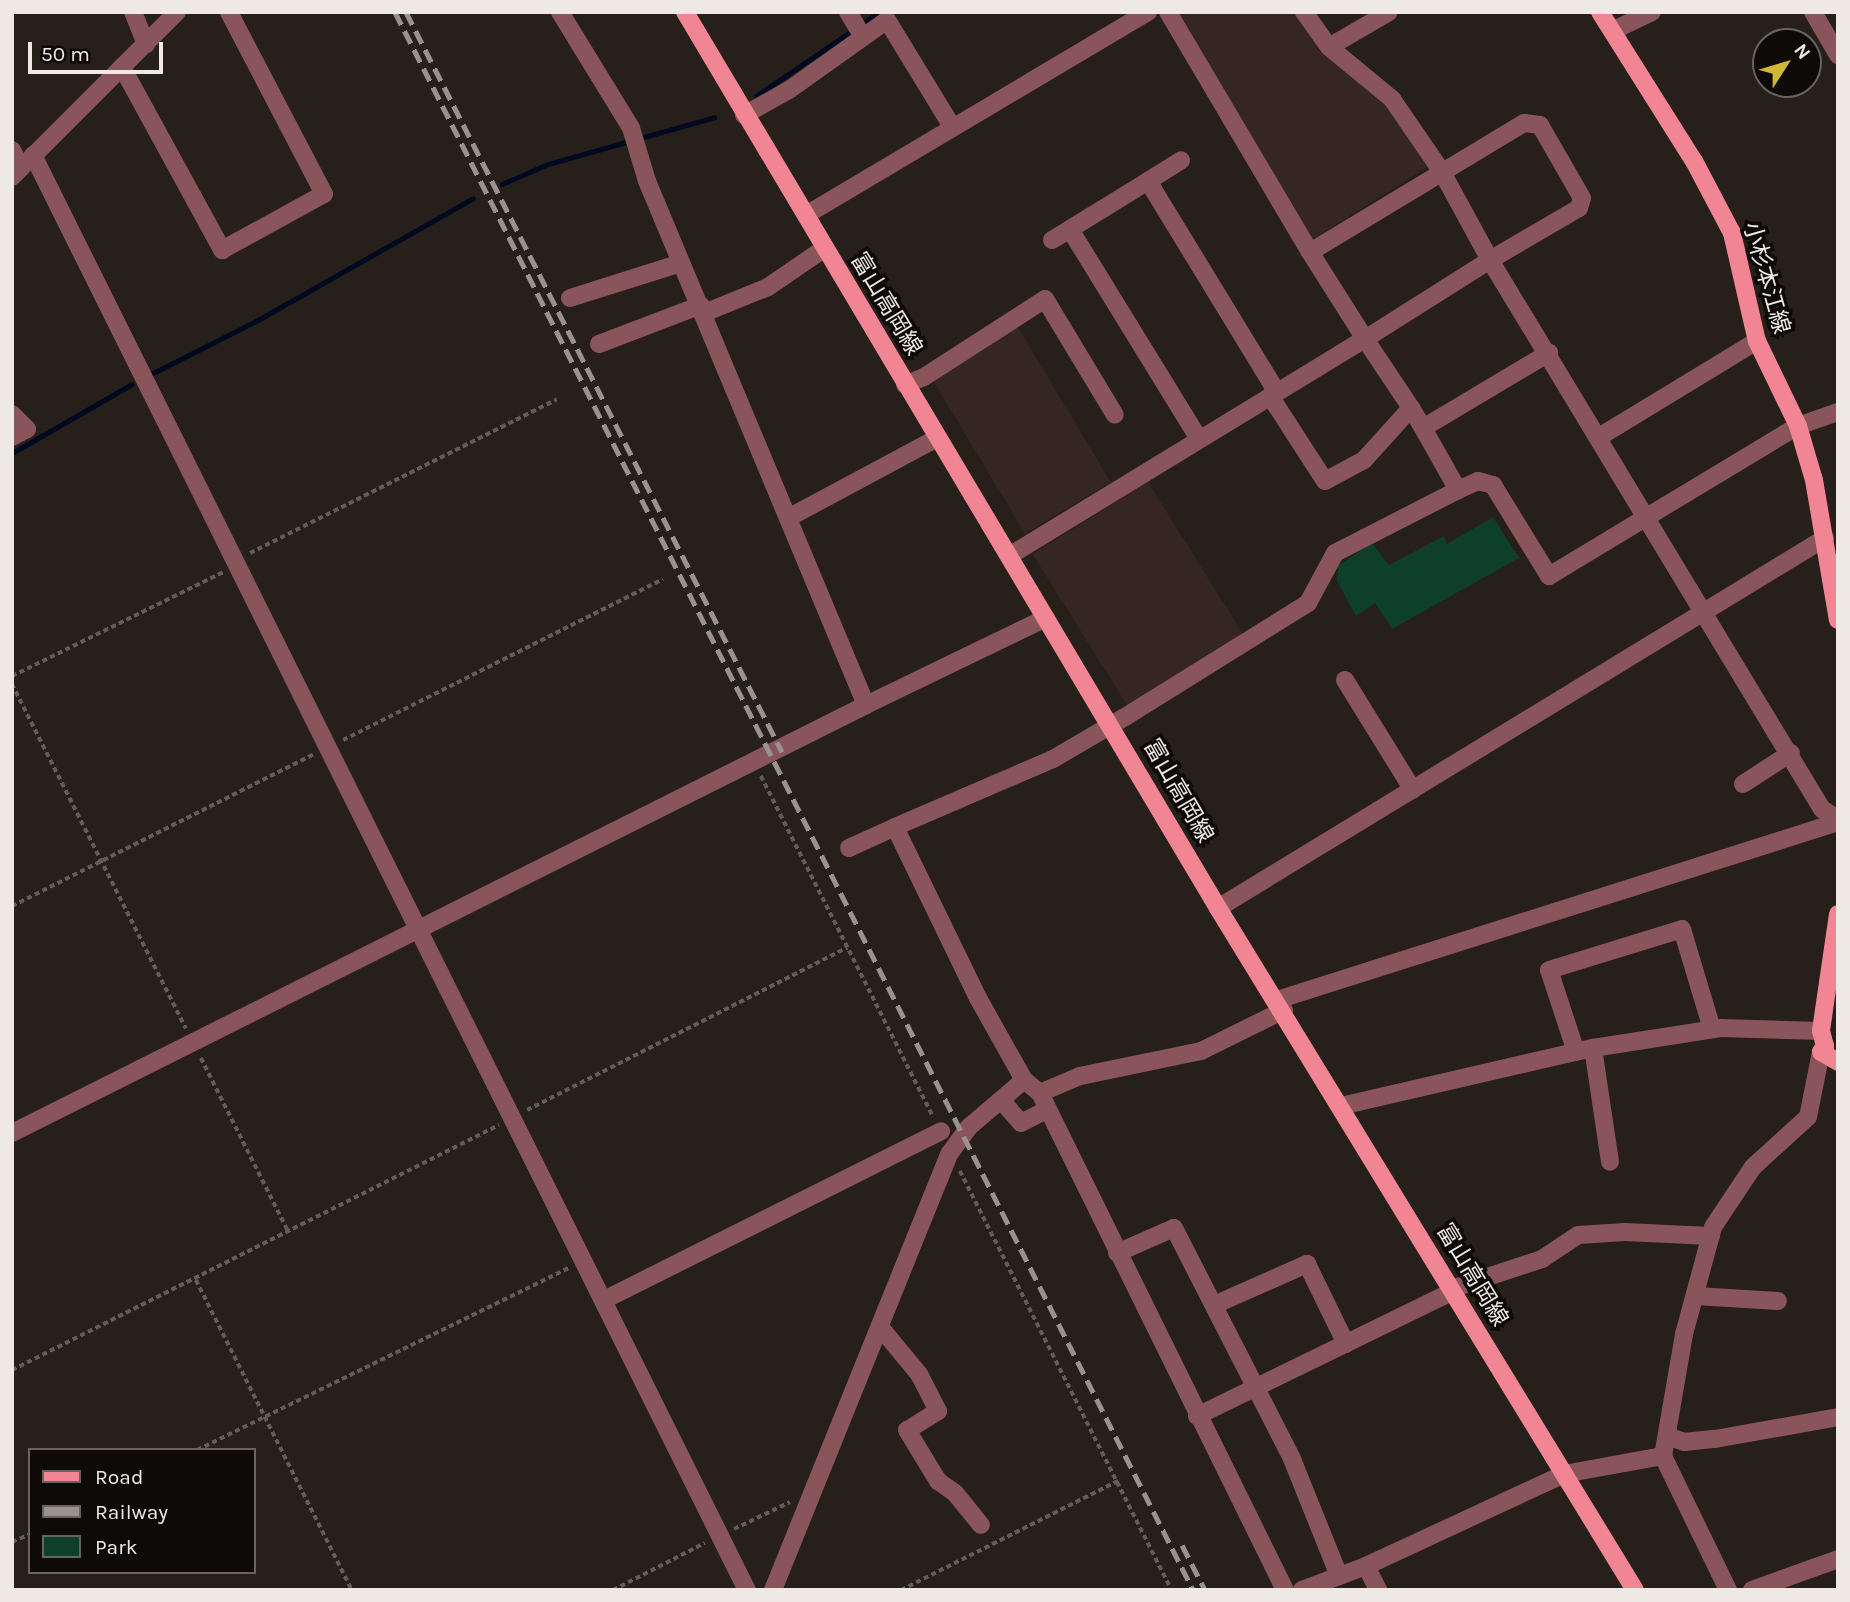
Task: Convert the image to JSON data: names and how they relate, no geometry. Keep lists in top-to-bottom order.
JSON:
{
  "streets": {
    "main road": ["小杉本江線", "富山高岡線"]
  },
  "legend": ["Road", "Railway", "Park"],
  "scale_bar": "50 m",
  "north": "top right"
}
